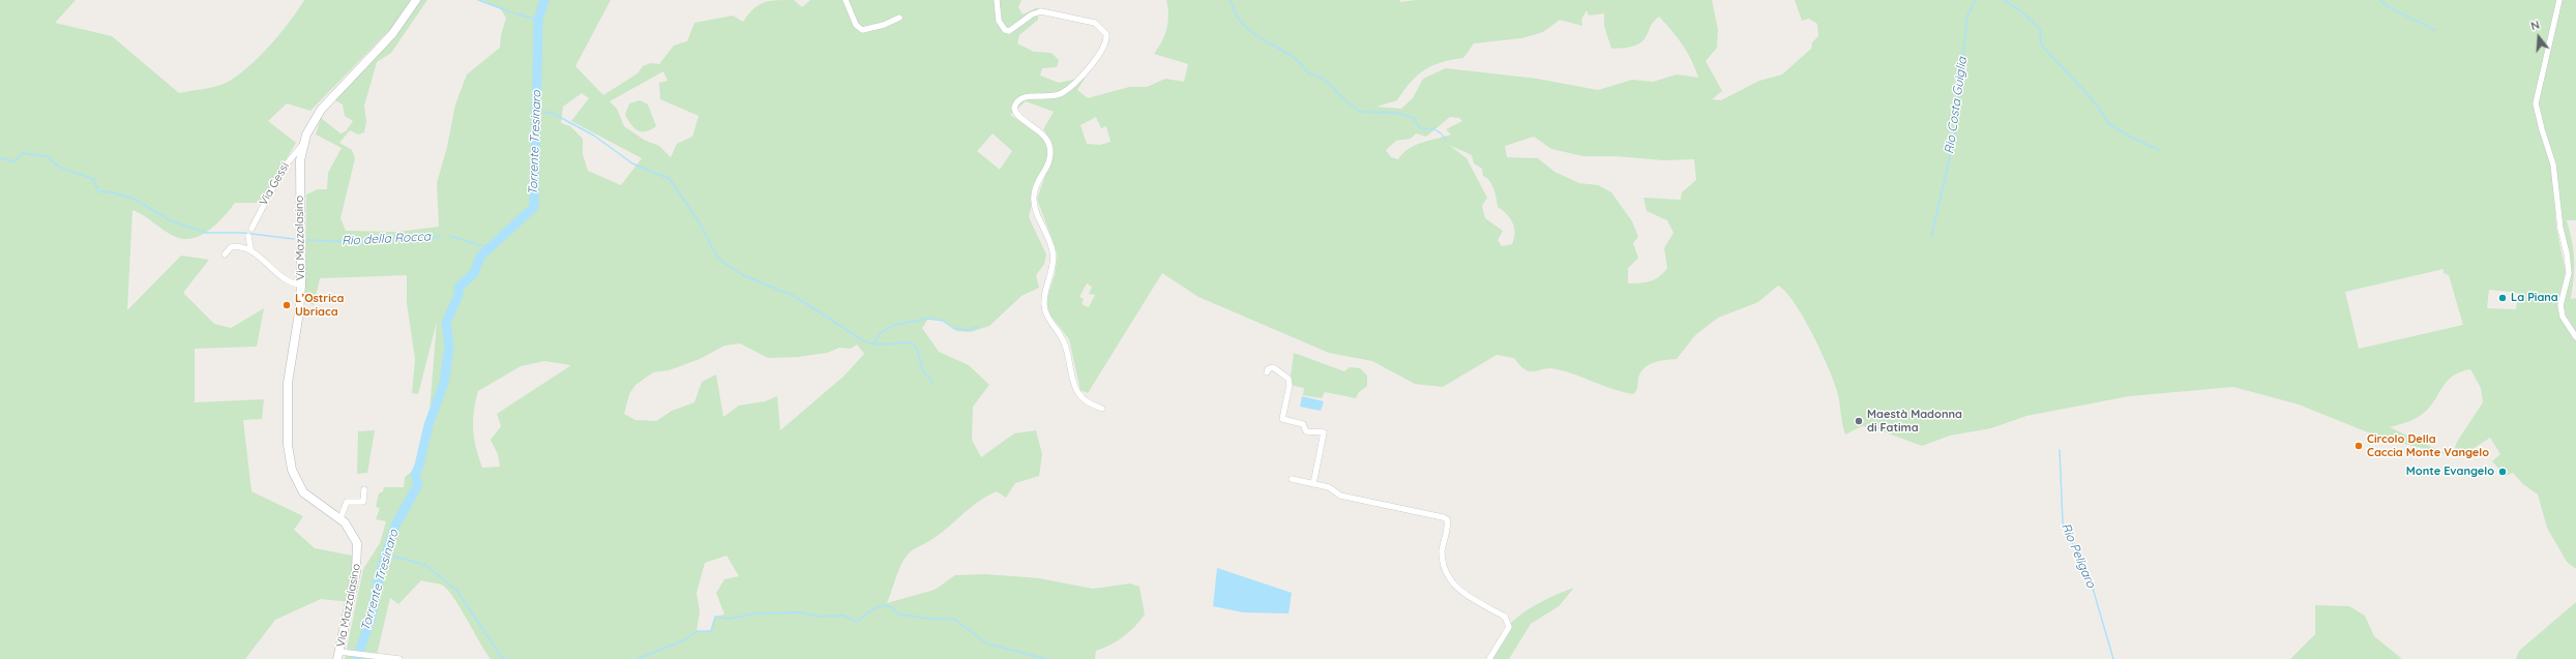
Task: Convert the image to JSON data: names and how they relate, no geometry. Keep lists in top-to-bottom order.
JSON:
{
  "streets": {
    "main road": ["Via Mazzalasino"],
    "street": ["Via Gessi"]
  },
  "crossings": [
    ["Via Gessi", "Via Mazzalasino"]
  ],
  "water": [
    "Rio Costa Guiglia",
    "Torrente Tresinaro",
    "Rio della Rocca",
    "Rio Peligaro"
  ],
  "places": [
    "La Piana",
    "L’Ostrica Ubriaca",
    "Maestà Madonna di Fatima",
    "Circolo Della Caccia Monte Vangelo",
    "Monte Evangelo"
  ],
  "north": "top"
}
